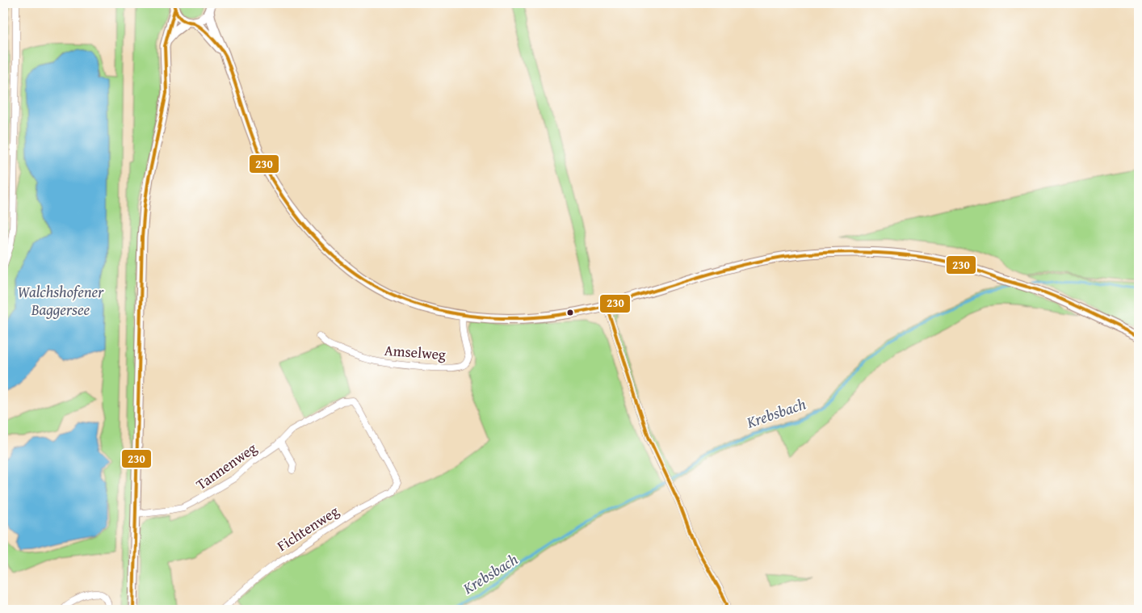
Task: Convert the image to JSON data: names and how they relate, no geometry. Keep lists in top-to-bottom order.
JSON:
{
  "streets": {
    "street": ["Amselweg", "Tannenweg", "Fichtenweg"]
  },
  "crossings": [
    ["Tannenweg", "Fichtenweg"]
  ],
  "water": ["Walchshofener Baggersee", "Krebsbach"],
  "lines": ["transit line 230"]
}
